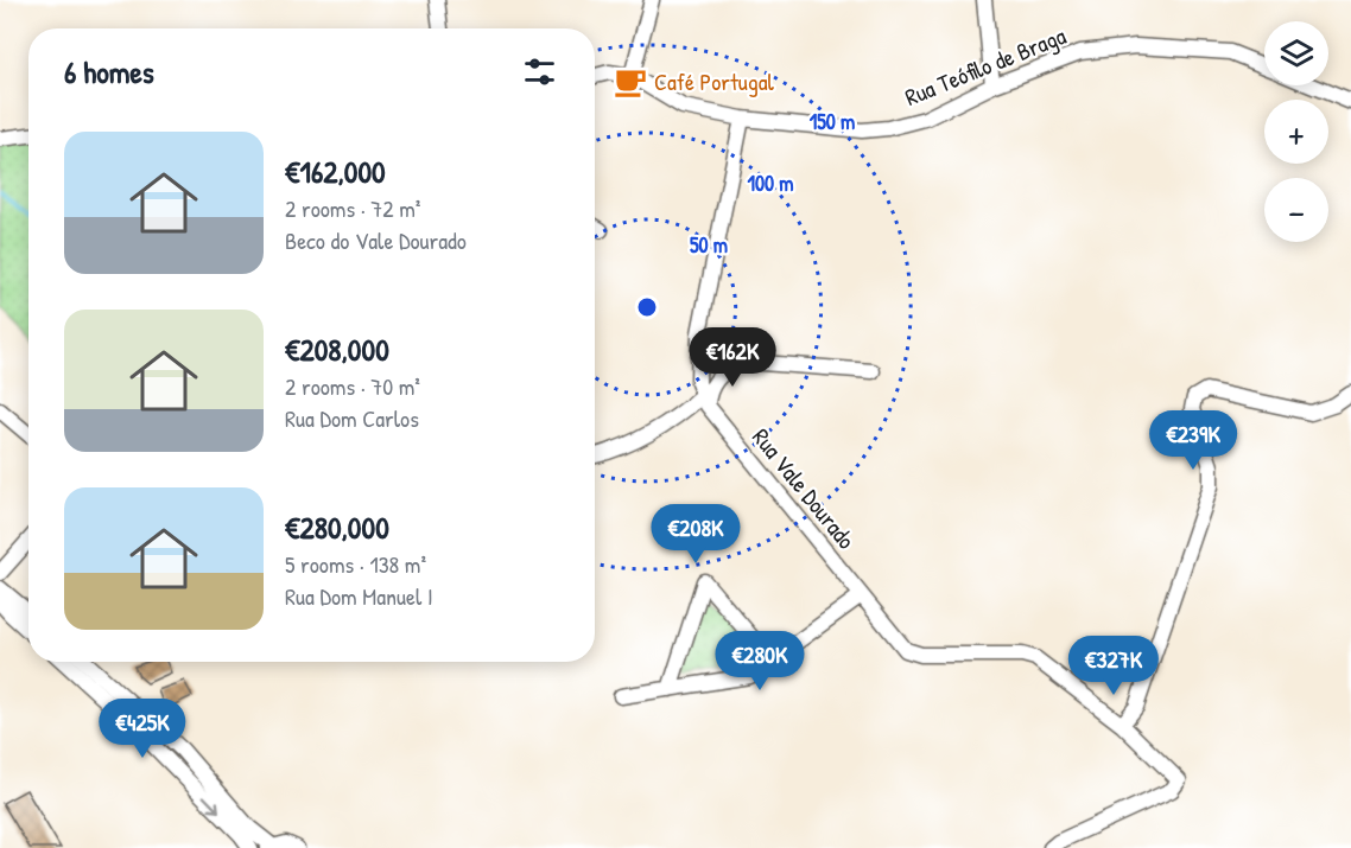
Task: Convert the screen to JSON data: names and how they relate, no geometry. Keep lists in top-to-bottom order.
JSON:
{
  "streets": {
    "street": ["Rua Teófilo de Braga", "Rua Vale Dourado"]
  },
  "places": {
    "cafe": ["Café Portugal"]
  },
  "page": {
    "map_buttons": ["+", "−"],
    "heading": "6 homes",
    "list": [
      {
        "name": "€162,000",
        "note": "2 rooms · 72 m² · Beco do Vale Dourado"
      },
      {
        "name": "€208,000",
        "note": "2 rooms · 70 m² · Rua Dom Carlos"
      },
      {
        "name": "€280,000",
        "note": "5 rooms · 138 m² · Rua Dom Manuel I"
      }
    ],
    "price": [
      "€162K",
      "€239K",
      "€208K",
      "€280K",
      "€327K",
      "€425K"
    ]
  },
  "rings": ["150 m", "100 m", "50 m"]
}
